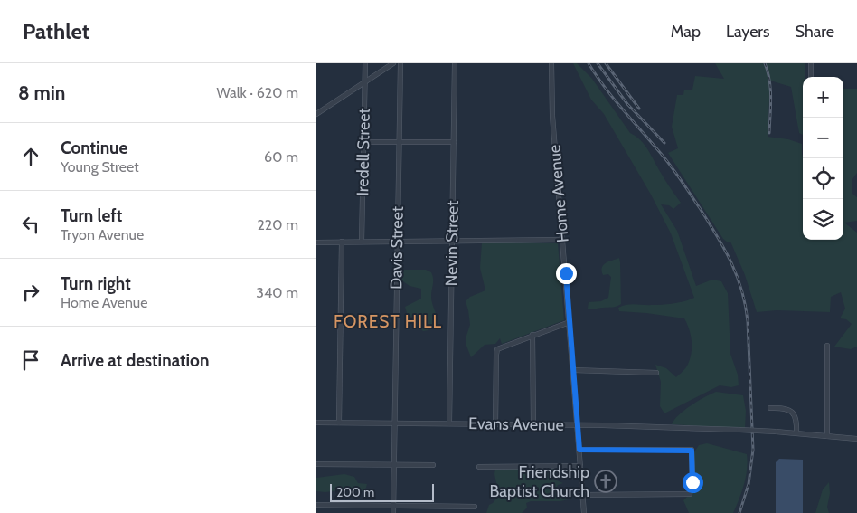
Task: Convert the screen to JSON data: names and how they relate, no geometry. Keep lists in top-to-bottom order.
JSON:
{
  "streets": {
    "street": [
      "Iredell Street",
      "Home Avenue",
      "Nevin Street",
      "Davis Street",
      "Evans Avenue"
    ]
  },
  "crossings": [
    ["Home Avenue", "Evans Avenue"],
    ["Nevin Street", "Evans Avenue"],
    ["Davis Street", "Evans Avenue"]
  ],
  "districts": ["FOREST HILL"],
  "places": {
    "church": ["Friendship Baptist Church"]
  },
  "scale_bar": "200 m",
  "page": {
    "header": "Pathlet",
    "nav": ["Map", "Layers", "Share"],
    "heading": ["8 min", "Walk · 620 m"],
    "map_buttons": ["+", "−"],
    "list": [
      ["Continue", "Young Street", "60 m"],
      ["Turn left", "Tryon Avenue", "220 m"],
      ["Turn right", "Home Avenue", "340 m"],
      "Arrive at destination"
    ],
    "scale": "200 m"
  }
}
